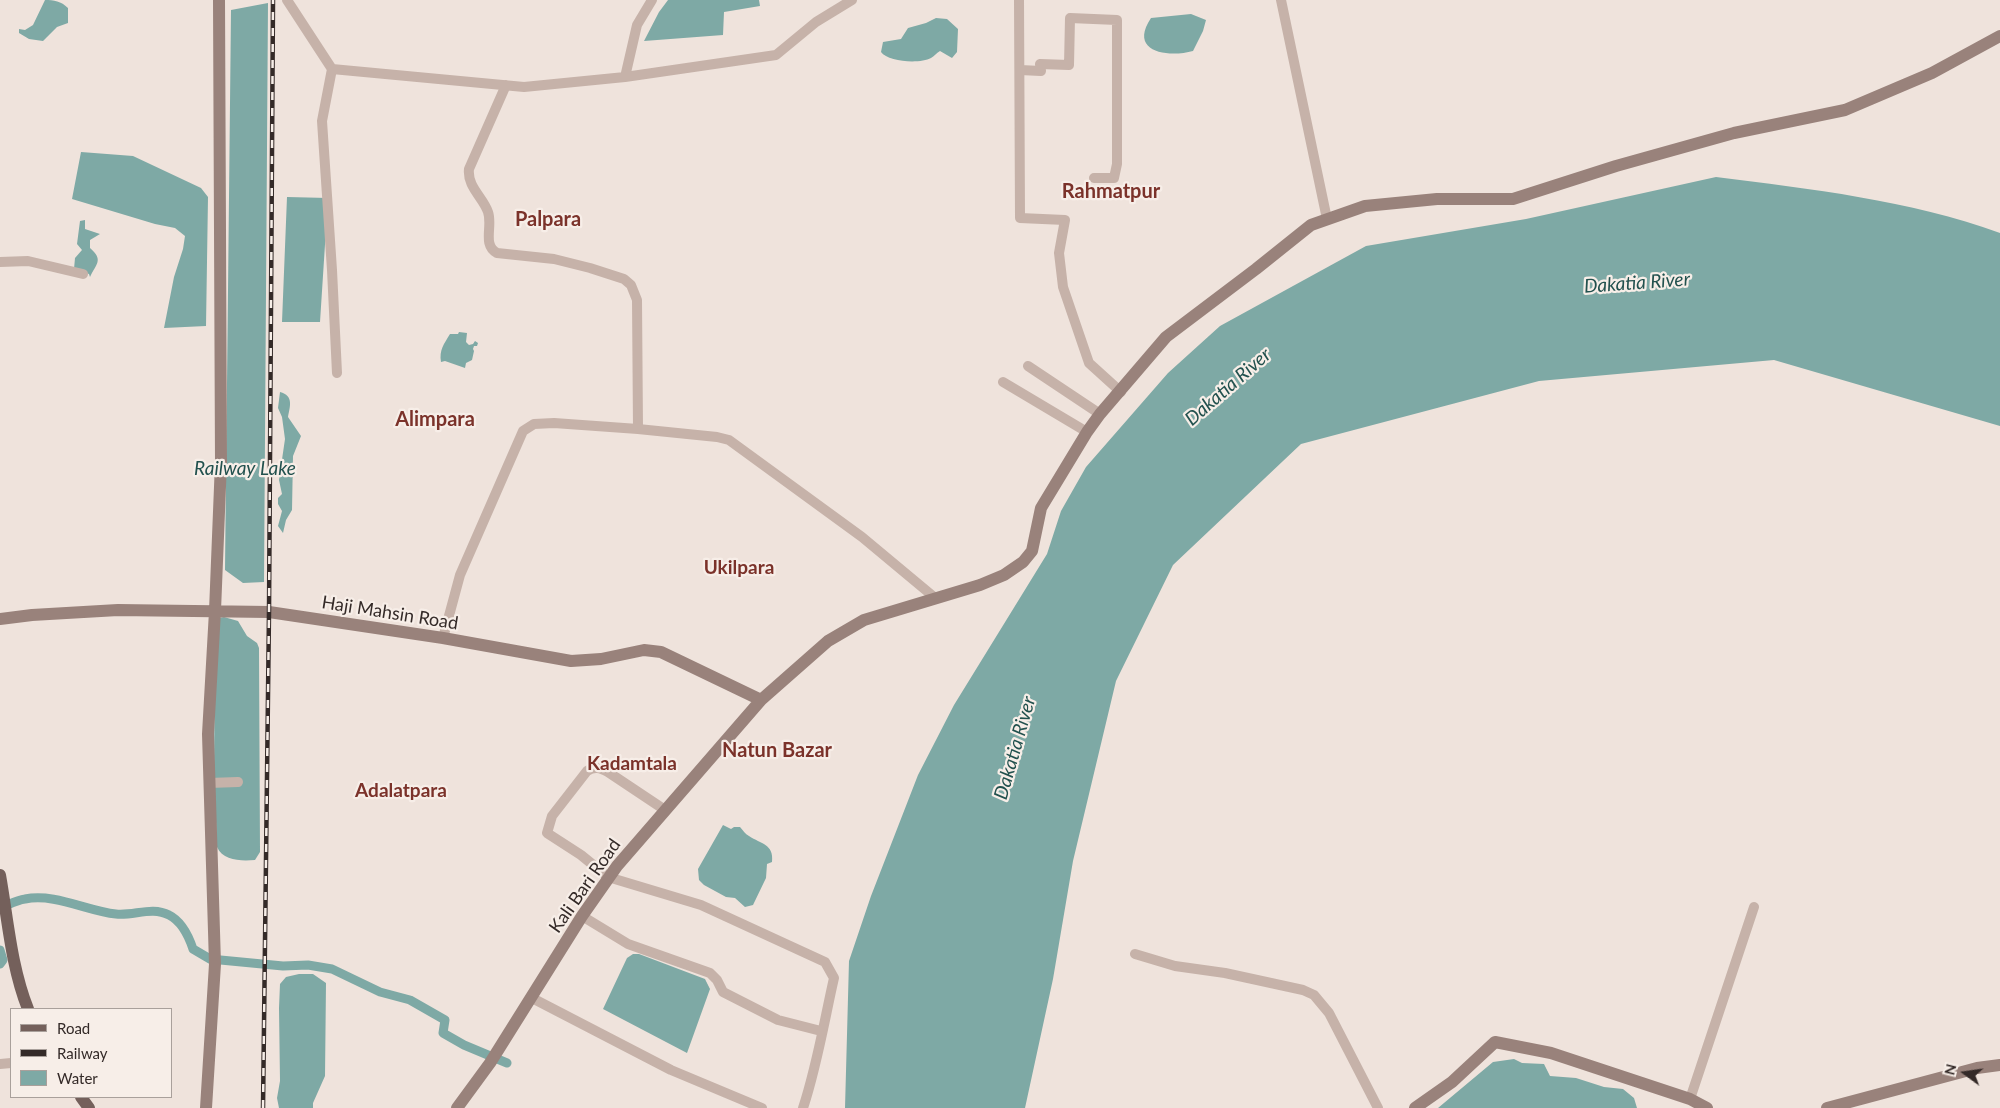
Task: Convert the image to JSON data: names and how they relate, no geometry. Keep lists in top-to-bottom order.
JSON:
{
  "streets": {
    "main road": ["Haji Mahsin Road", "Kali Bari Road"]
  },
  "crossings": [
    ["Haji Mahsin Road", "Kali Bari Road"]
  ],
  "districts": [
    "Rahmatpur",
    "Palpara",
    "Alimpara",
    "Ukilpara",
    "Natun Bazar",
    "Kadamtala",
    "Adalatpara"
  ],
  "water": ["Dakatia River", "Railway Lake"],
  "legend": ["Road", "Railway", "Water"],
  "north": "left"
}
